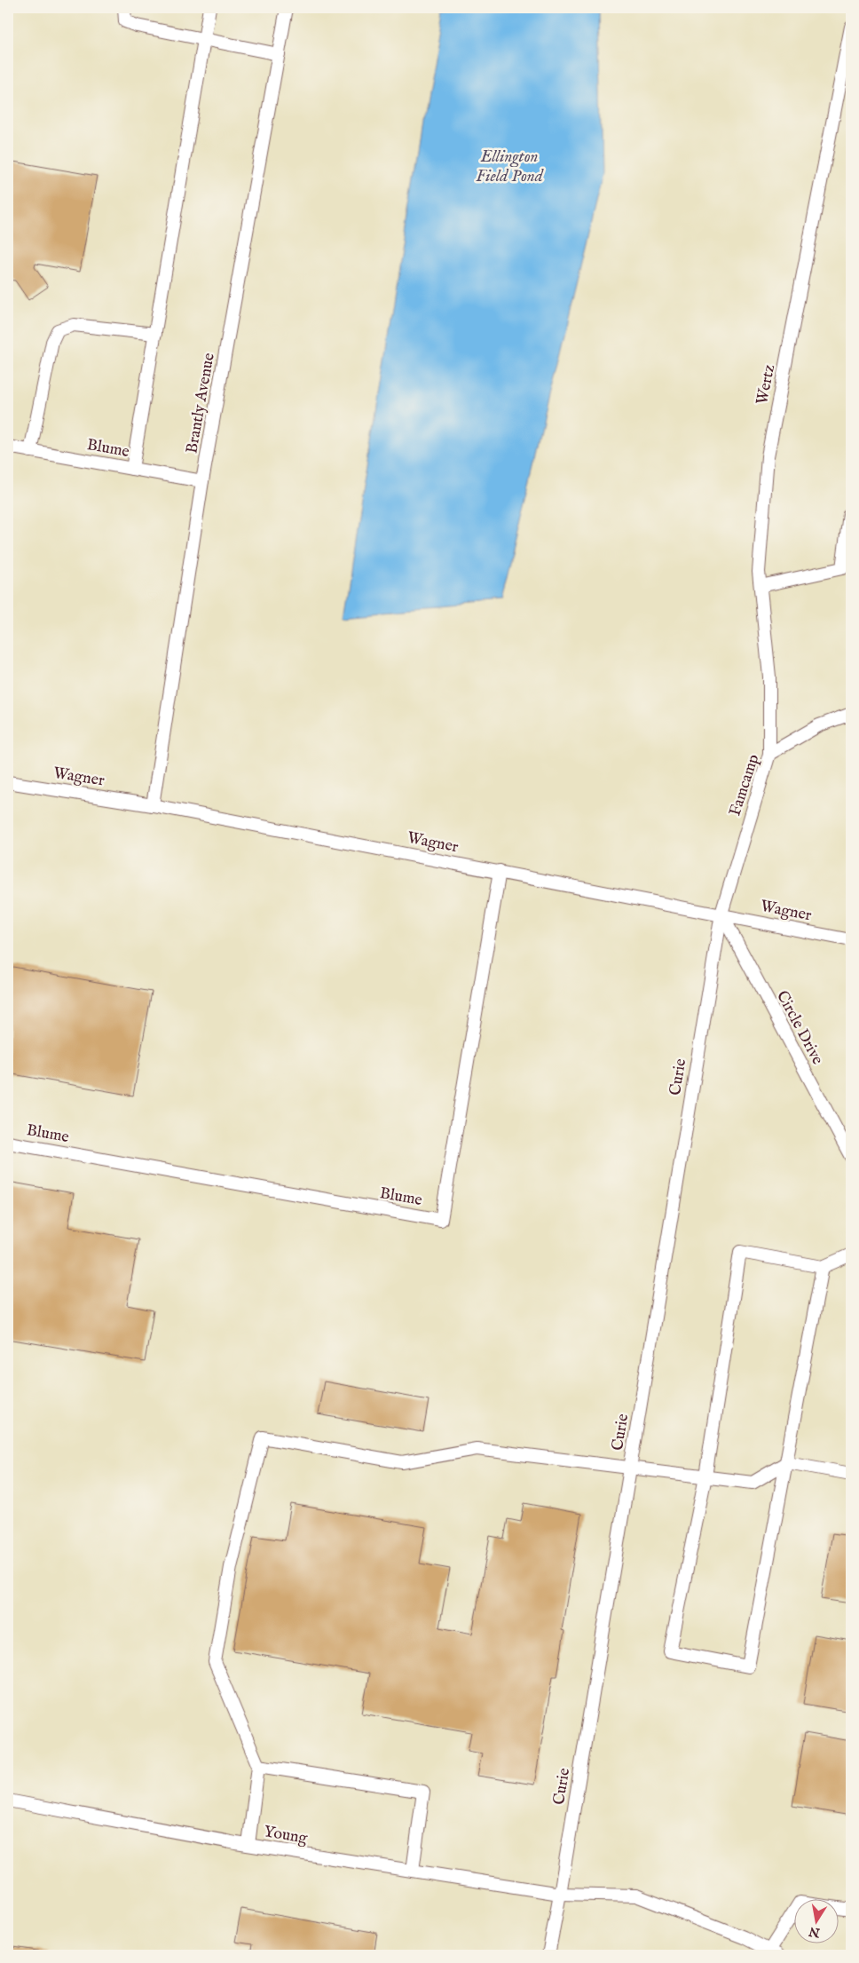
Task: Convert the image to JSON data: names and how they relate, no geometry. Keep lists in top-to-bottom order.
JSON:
{
  "streets": {
    "lane": [
      "Wertz",
      "Brantly Avenue",
      "Blume",
      "Wagner",
      "Famcamp",
      "Circle Drive",
      "Curie",
      "Young"
    ]
  },
  "crossings": [
    ["Wertz", "Famcamp"],
    ["Brantly Avenue", "Blume"],
    ["Brantly Avenue", "Wagner"],
    ["Blume", "Wagner"],
    ["Wagner", "Famcamp"],
    ["Wagner", "Circle Drive"],
    ["Wagner", "Curie"],
    ["Famcamp", "Circle Drive"],
    ["Famcamp", "Curie"],
    ["Circle Drive", "Curie"],
    ["Curie", "Young"]
  ],
  "water": ["Ellington Field Pond"],
  "north": "bottom"
}
